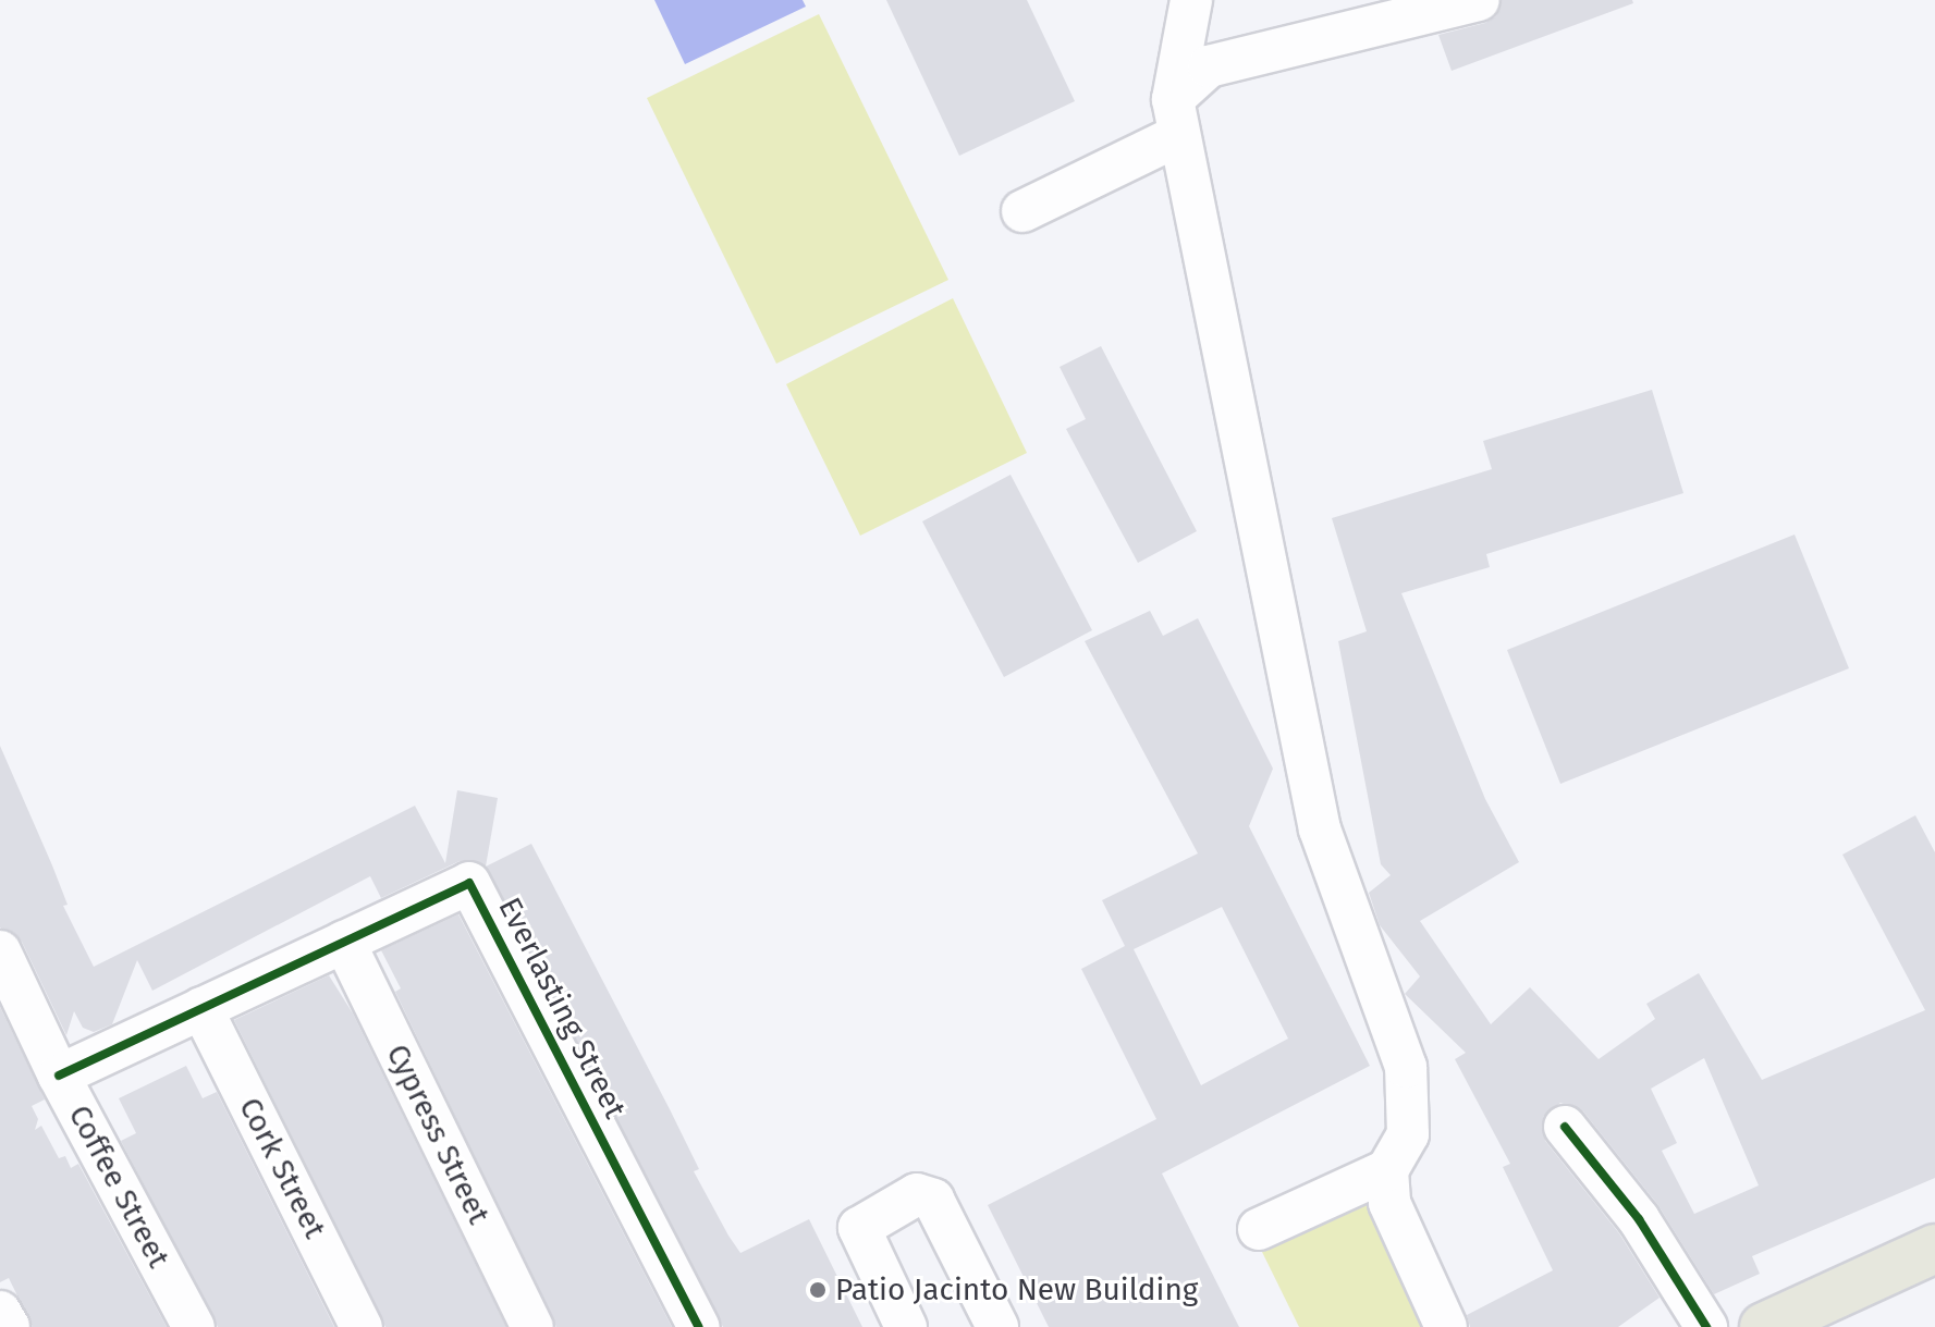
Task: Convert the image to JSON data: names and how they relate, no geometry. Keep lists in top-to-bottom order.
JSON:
{
  "streets": {
    "street": [
      "Everlasting Street",
      "Cypress Street",
      "Cork Street",
      "Coffee Street"
    ]
  },
  "crossings": [
    ["Everlasting Street", "Cypress Street"],
    ["Everlasting Street", "Cork Street"],
    ["Everlasting Street", "Coffee Street"]
  ],
  "places": ["Patio Jacinto New Building"]
}
